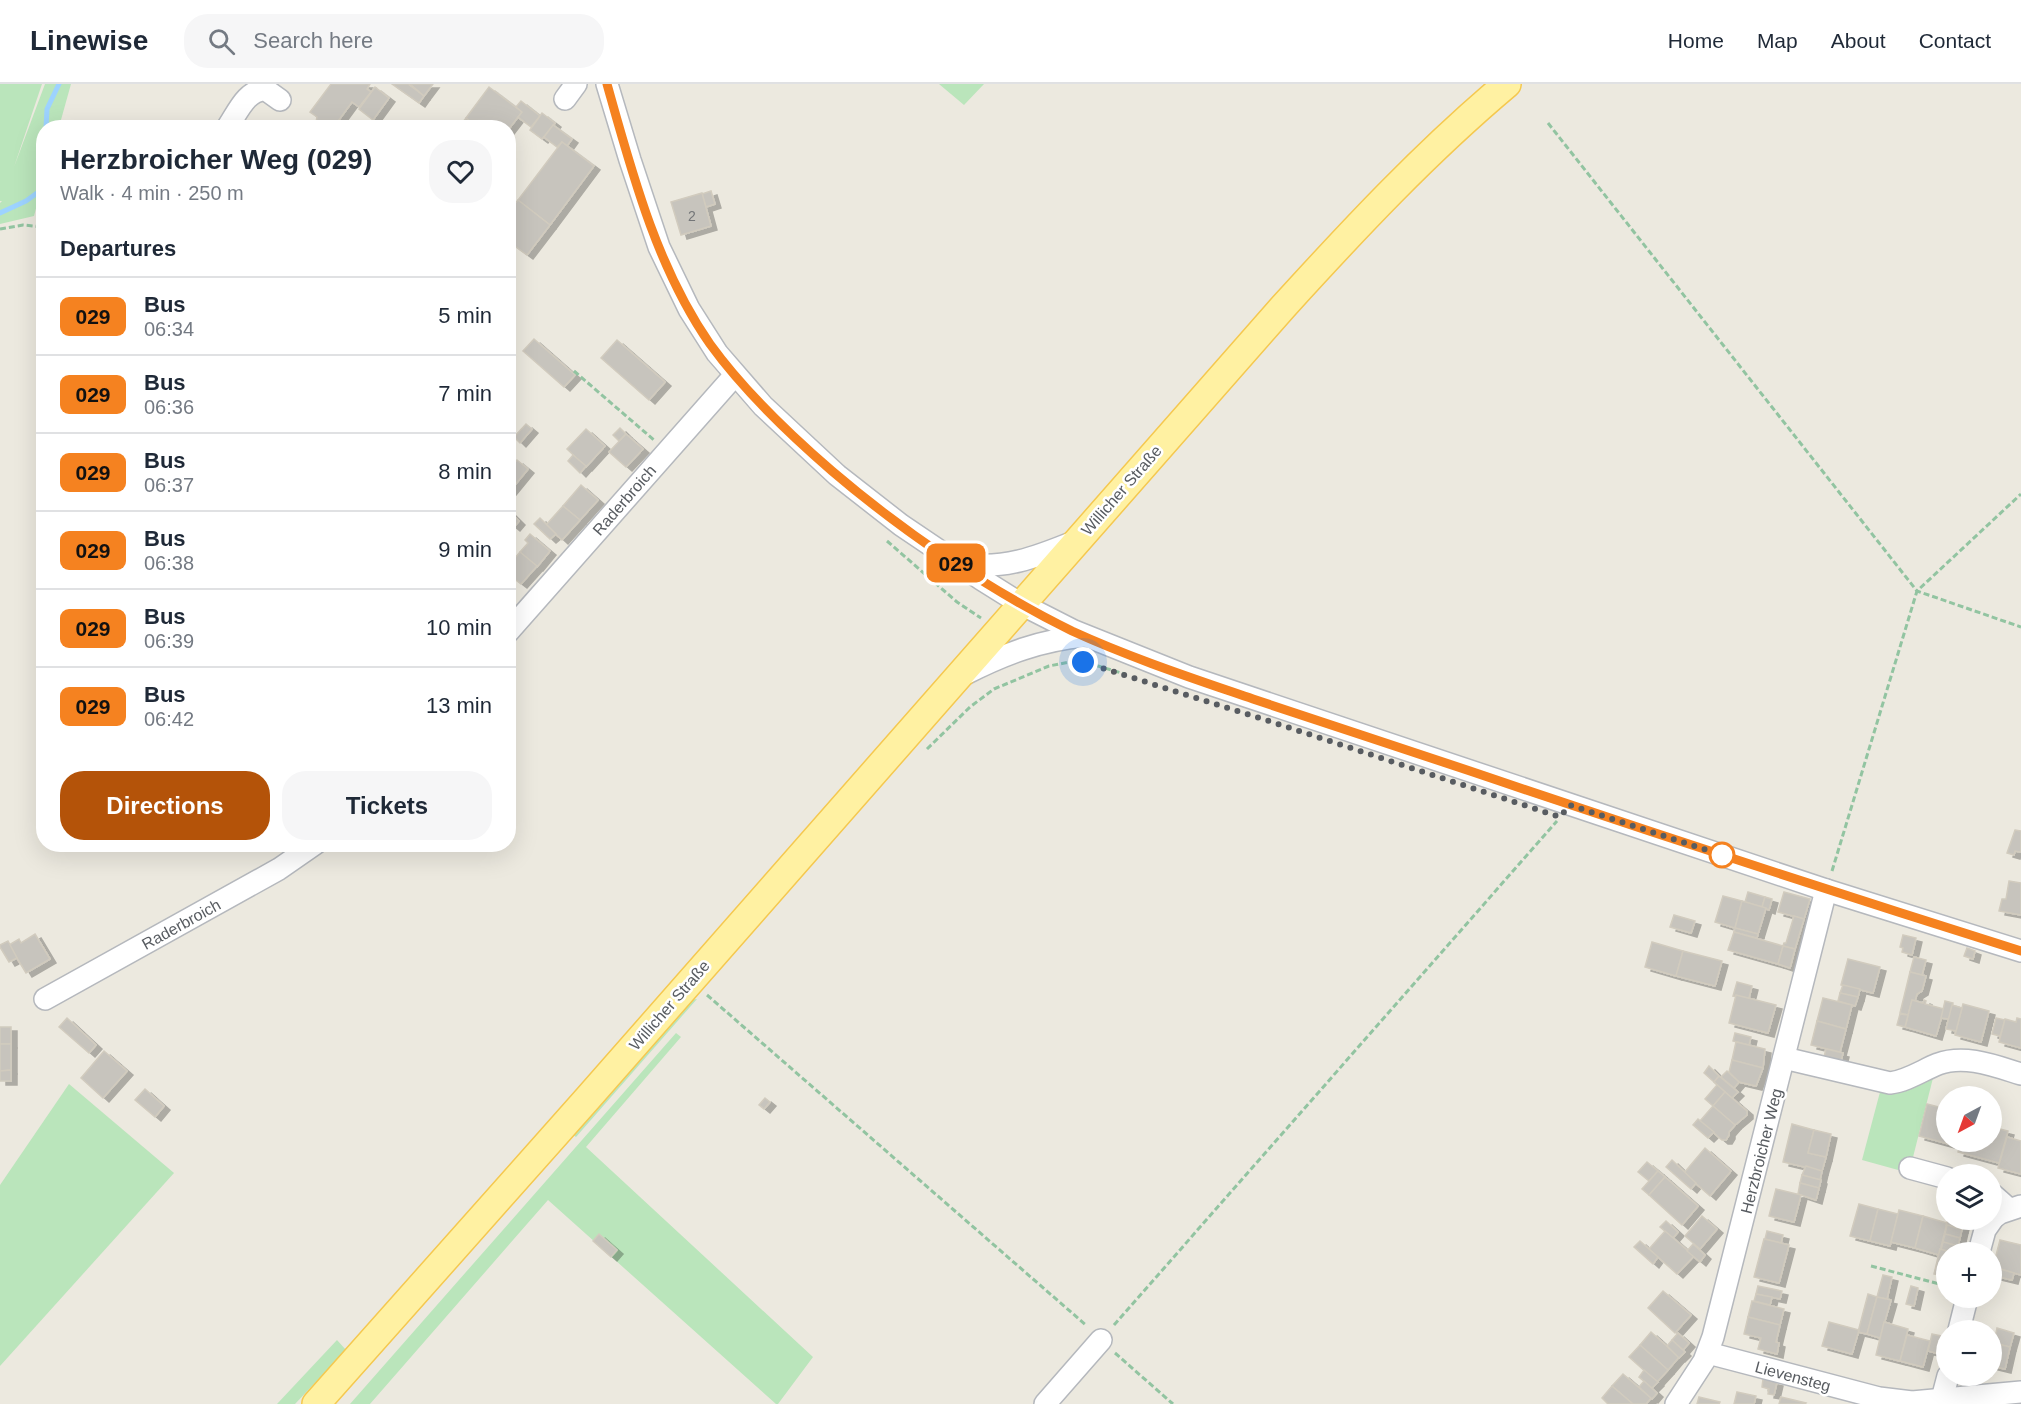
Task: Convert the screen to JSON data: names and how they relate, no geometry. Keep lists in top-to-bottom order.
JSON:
{
  "streets": {
    "main road": ["Willicher Straße"],
    "street": ["Raderbroich", "Herzbroicher Weg", "Lievensteg"]
  },
  "crossings": [
    ["Herzbroicher Weg", "Lievensteg"]
  ],
  "lines": ["bus line 029"],
  "house_numbers": ["2"],
  "north": "bottom left",
  "page": {
    "header": "Linewise",
    "search": "Search here",
    "nav": [
      "Home",
      "Map",
      "About",
      "Contact"
    ],
    "on_map": "029",
    "heading": [
      ["Herzbroicher Weg (029)", "Walk · 4 min · 250 m"],
      "Departures"
    ],
    "list": [
      {
        "mark": "029",
        "name": "Bus",
        "note": "06:34",
        "value": "5 min"
      },
      {
        "mark": "029",
        "name": "Bus",
        "note": "06:36",
        "value": "7 min"
      },
      {
        "mark": "029",
        "name": "Bus",
        "note": "06:37",
        "value": "8 min"
      },
      {
        "mark": "029",
        "name": "Bus",
        "note": "06:38",
        "value": "9 min"
      },
      {
        "mark": "029",
        "name": "Bus",
        "note": "06:39",
        "value": "10 min"
      },
      {
        "mark": "029",
        "name": "Bus",
        "note": "06:42",
        "value": "13 min"
      }
    ],
    "buttons": ["Directions", "Tickets"],
    "map_buttons": ["+", "−"]
  }
}
